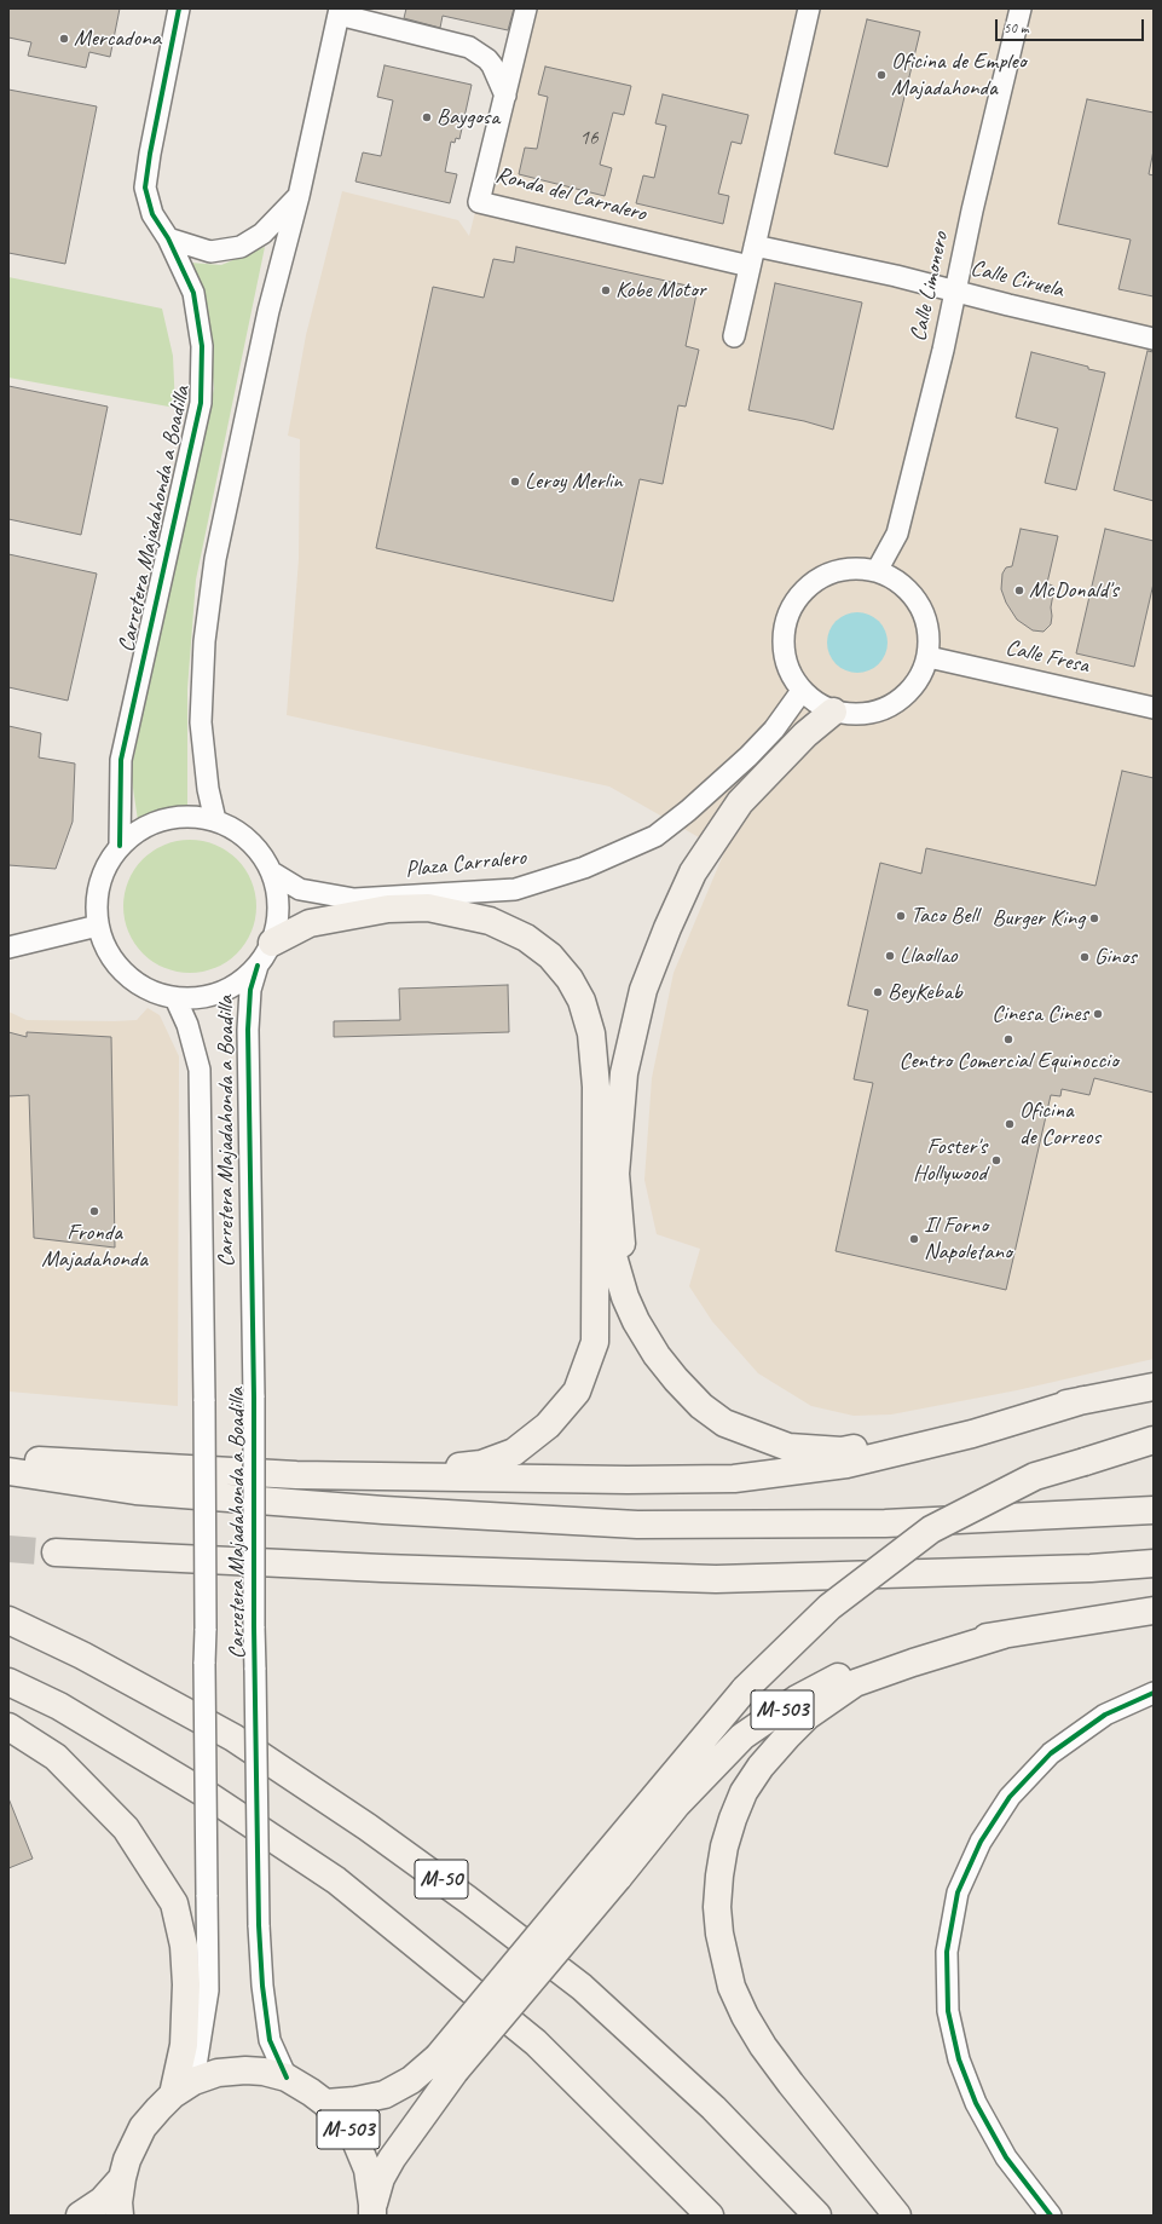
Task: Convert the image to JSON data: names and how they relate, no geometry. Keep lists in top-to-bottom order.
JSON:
{
  "streets": {
    "highway": ["M-503", "M-50"],
    "street": [
      "Ronda del Carralero",
      "Calle Ciruela",
      "Calle Limonero",
      "Carretera Majadahonda a Boadilla",
      "Calle Fresa",
      "Plaza Carralero"
    ]
  },
  "crossings": [
    ["Ronda del Carralero", "Calle Ciruela"],
    ["Calle Ciruela", "Calle Limonero"],
    ["Calle Limonero", "Calle Fresa"],
    ["Calle Limonero", "Plaza Carralero"],
    ["Carretera Majadahonda a Boadilla", "Plaza Carralero"],
    ["Carretera Majadahonda a Boadilla", "M-503"],
    ["Calle Fresa", "Plaza Carralero"]
  ],
  "places": [
    "Mercadona",
    "Oficina de Empleo Majadahonda",
    "Baygosa",
    "Kobe Motor",
    "Leroy Merlin",
    "McDonald's",
    "Taco Bell",
    "Burger King",
    "Llaollao",
    "Ginos",
    "BeyKebab",
    "Cinesa Cines",
    "Centro Comercial Equinoccio",
    "Oficina de Correos",
    "Foster's Hollywood",
    "Fronda Majadahonda",
    "Il Forno Napoletano"
  ],
  "house_numbers": ["16"],
  "scale_bar": "50 m"
}
